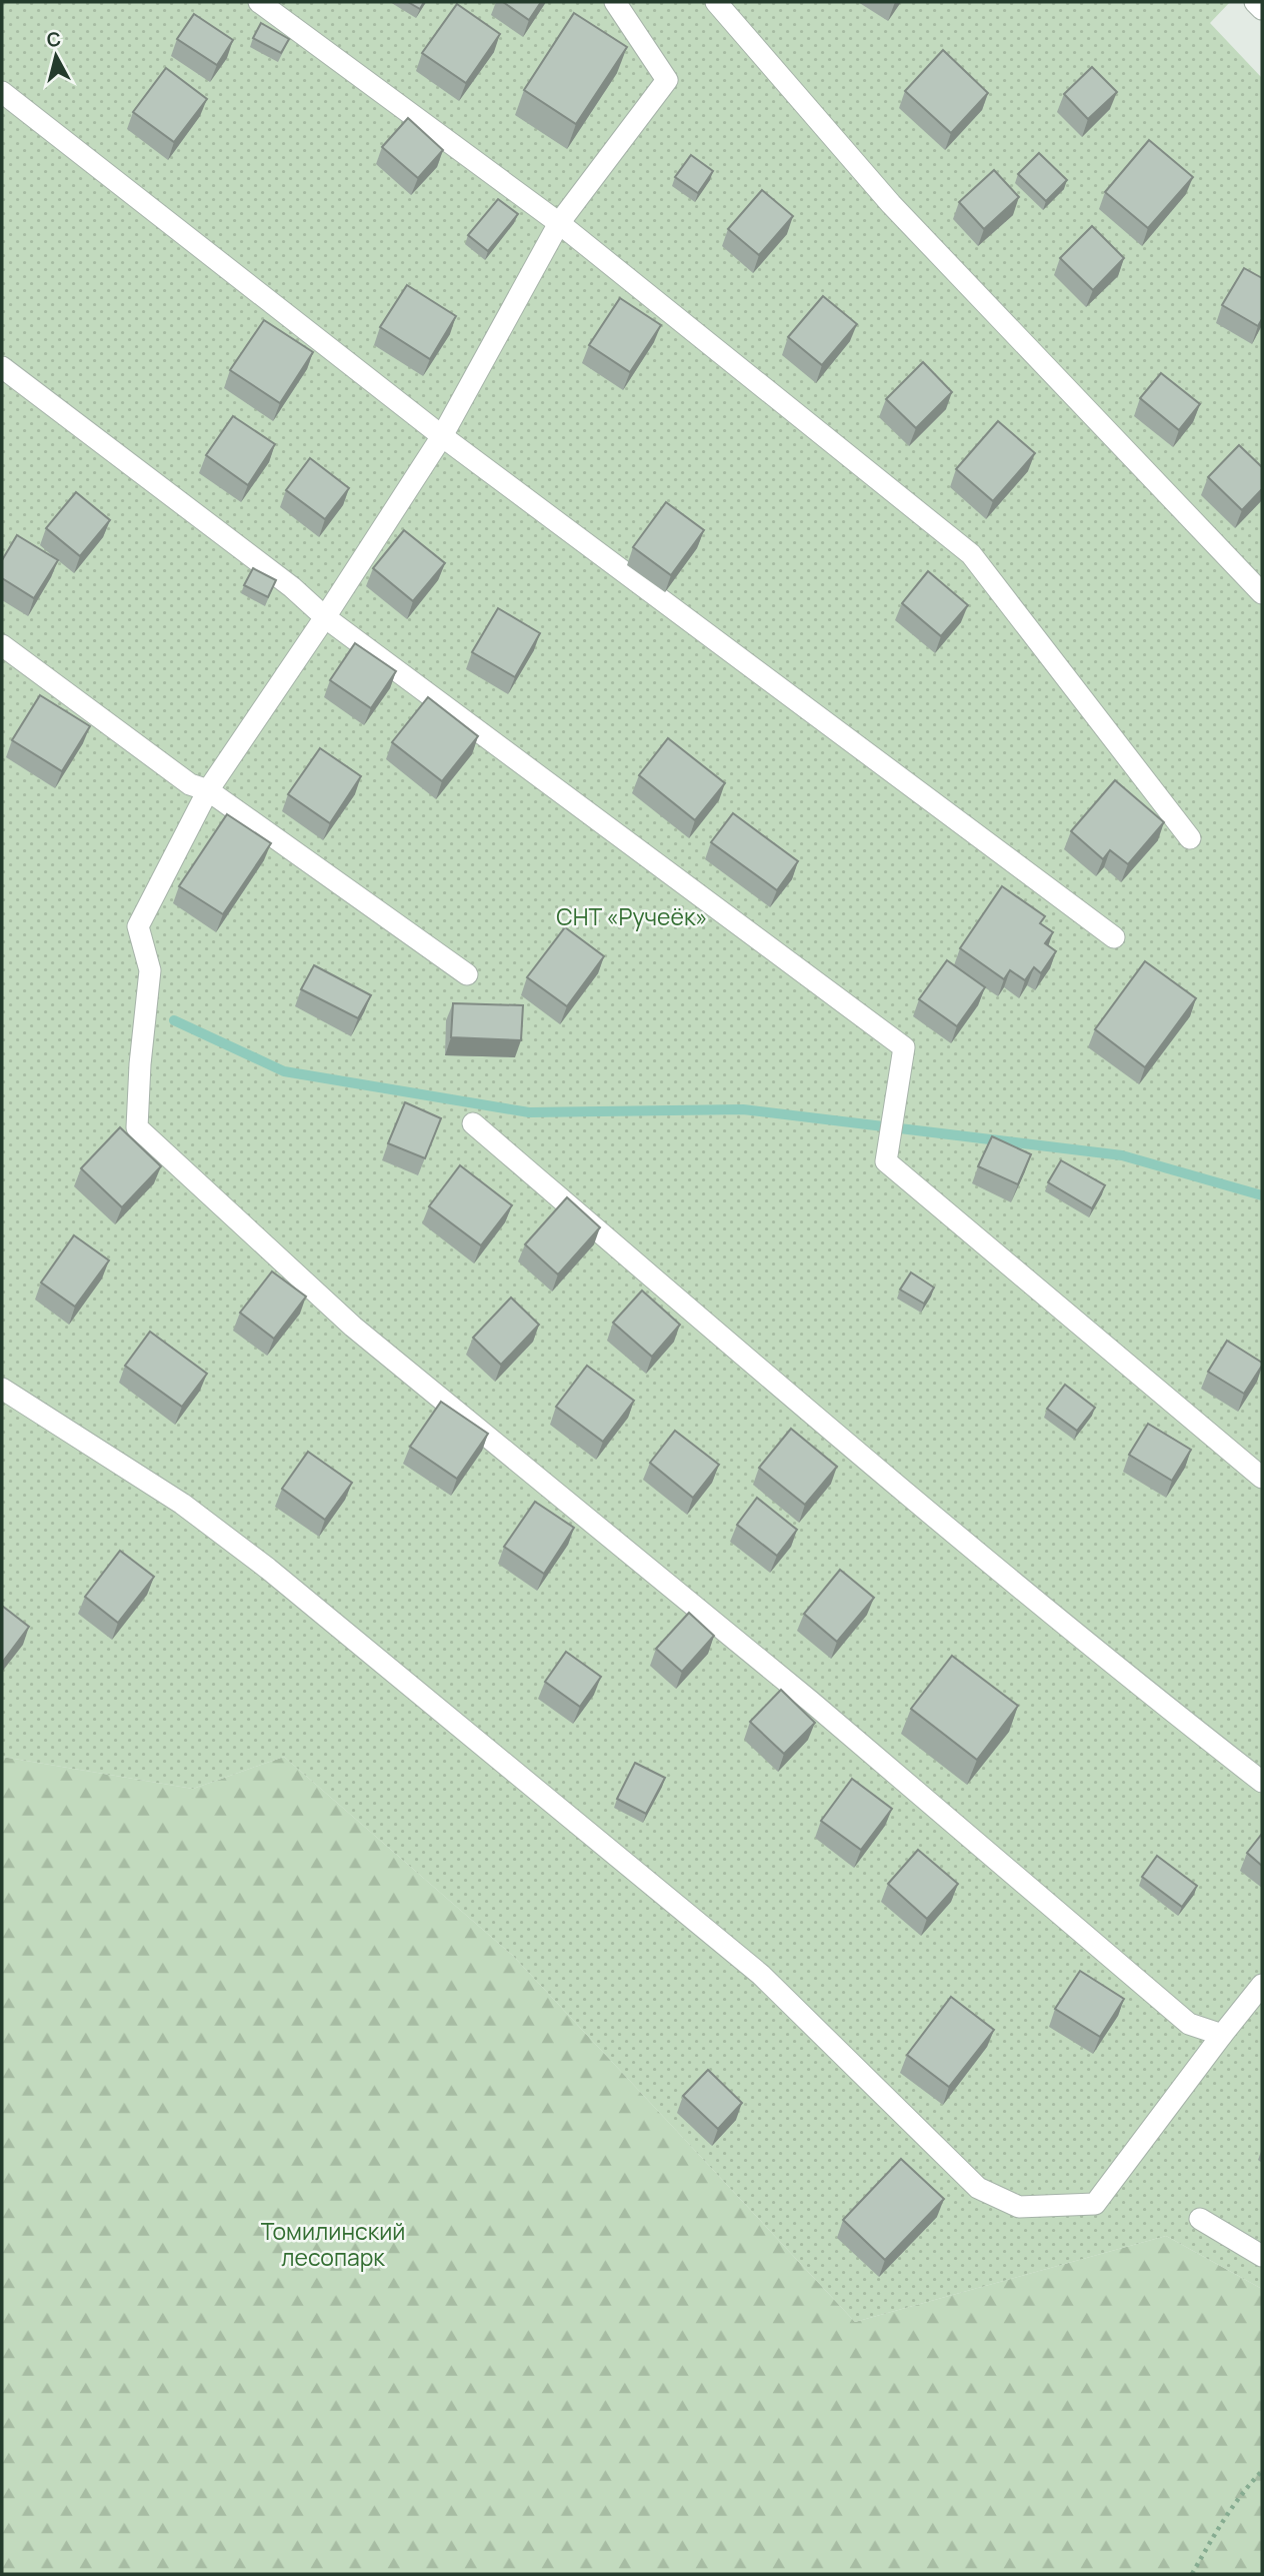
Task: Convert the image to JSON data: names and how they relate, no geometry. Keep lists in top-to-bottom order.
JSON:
{
  "parks": ["СНТ «Ручеёк»", "Томилинский лесопарк"],
  "north": "top"
}
